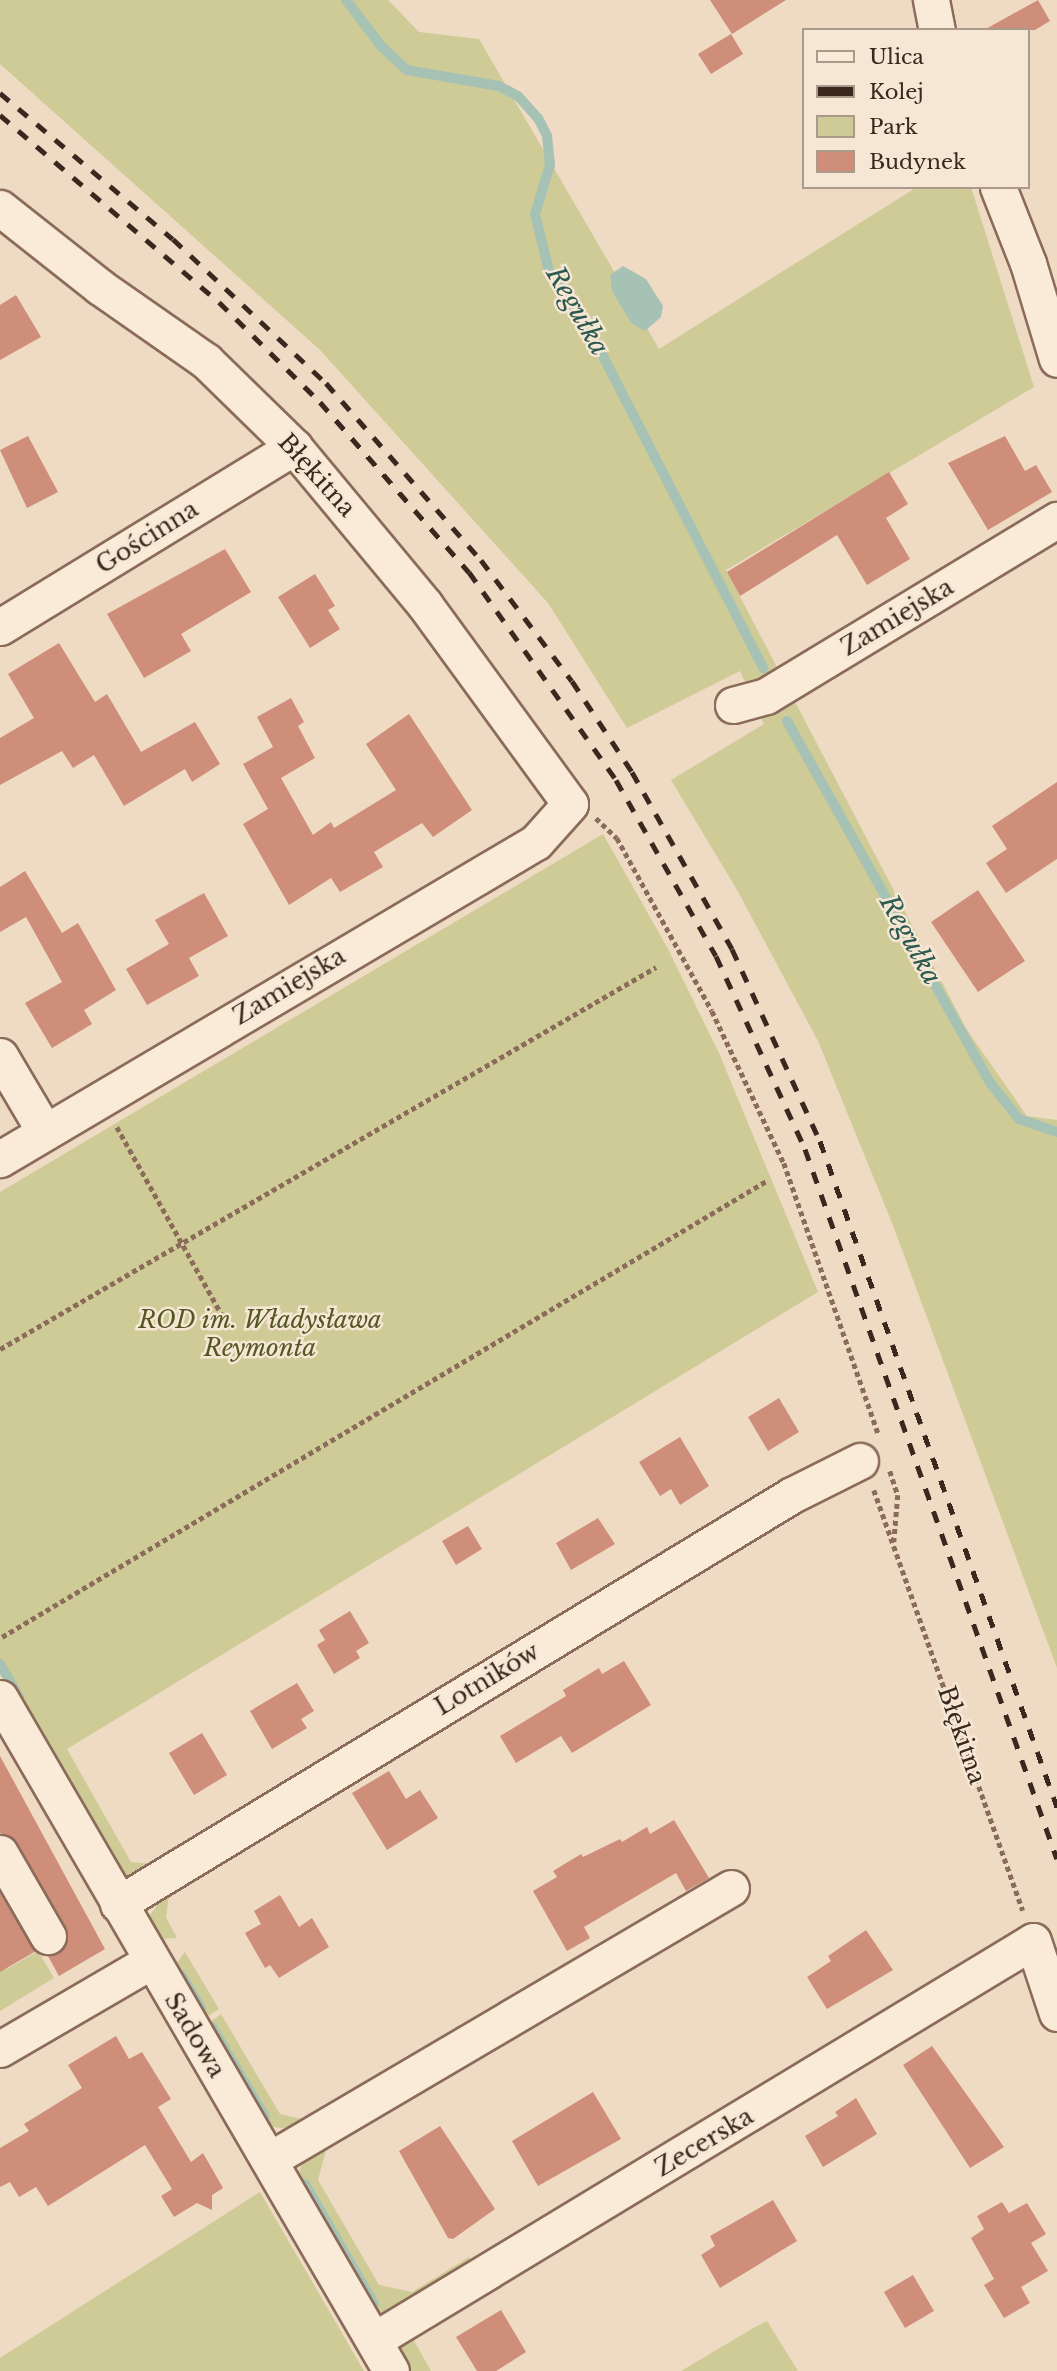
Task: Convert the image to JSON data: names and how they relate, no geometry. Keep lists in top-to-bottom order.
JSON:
{
  "streets": {
    "street": [
      "Błękitna",
      "Gościnna",
      "Zamiejska",
      "Lotników",
      "Sadowa",
      "Zecerska"
    ]
  },
  "crossings": [
    ["Błękitna", "Gościnna"],
    ["Błękitna", "Zamiejska"],
    ["Błękitna", "Lotników"],
    ["Błękitna", "Zecerska"],
    ["Lotników", "Sadowa"],
    ["Sadowa", "Zecerska"]
  ],
  "water": ["Regułka"],
  "parks": ["ROD im. Władysława Reymonta"],
  "legend": [
    "Ulica",
    "Kolej",
    "Park",
    "Budynek"
  ]
}
